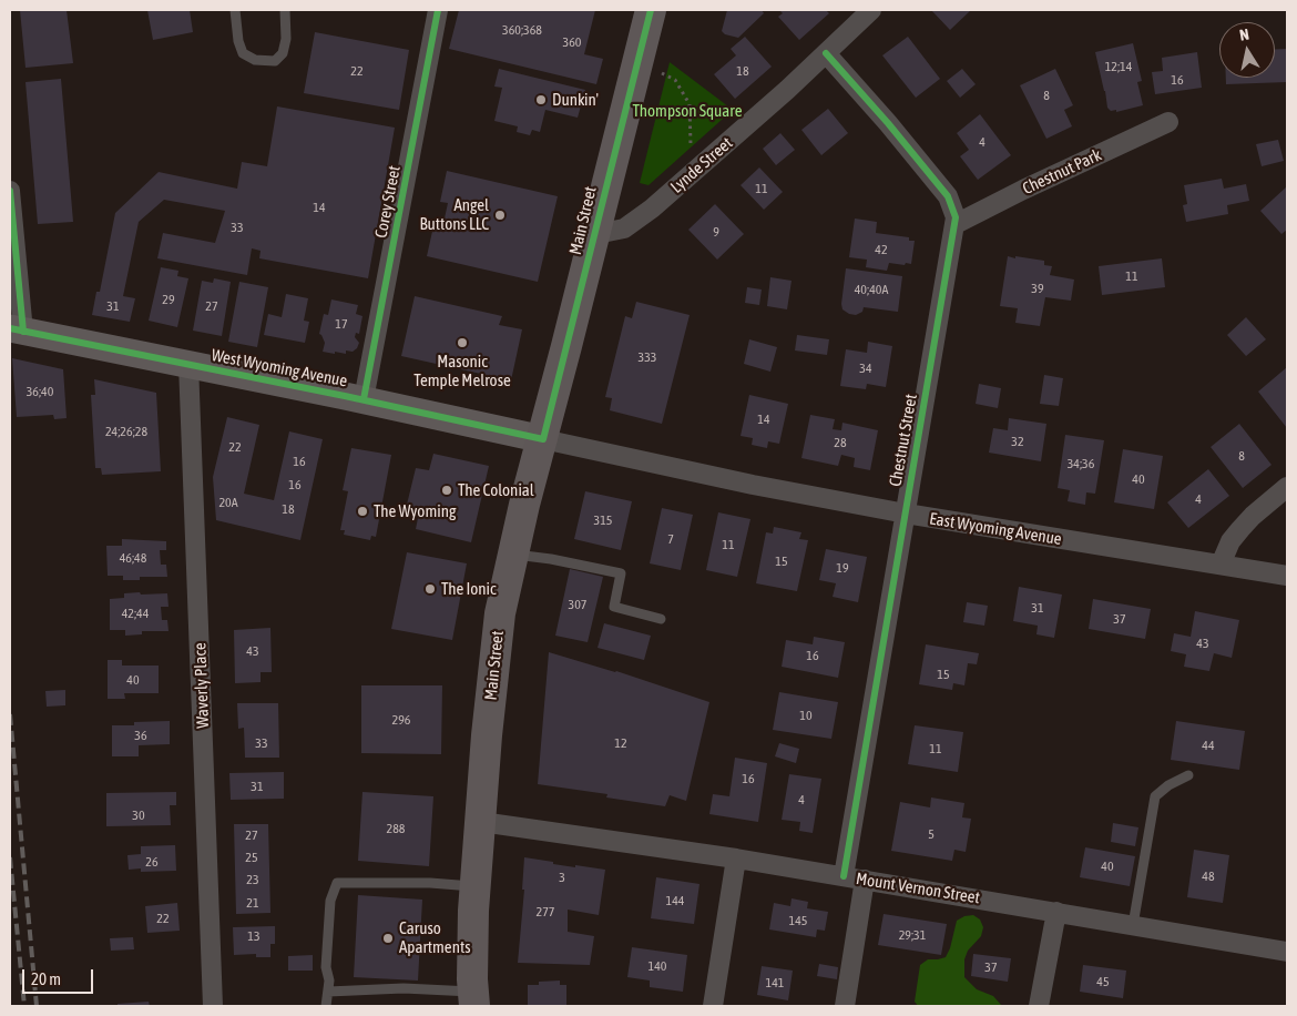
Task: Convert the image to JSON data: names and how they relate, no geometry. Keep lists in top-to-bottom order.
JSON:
{
  "streets": {
    "main road": ["Main Street", "West Wyoming Avenue"],
    "street": [
      "Lynde Street",
      "Chestnut Park",
      "Corey Street",
      "Chestnut Street",
      "East Wyoming Avenue",
      "Waverly Place",
      "Mount Vernon Street"
    ]
  },
  "crossings": [
    ["Lynde Street", "Main Street"],
    ["Lynde Street", "Chestnut Street"],
    ["Chestnut Park", "Chestnut Street"],
    ["Corey Street", "West Wyoming Avenue"],
    ["Main Street", "West Wyoming Avenue"],
    ["Main Street", "East Wyoming Avenue"],
    ["Main Street", "Mount Vernon Street"],
    ["West Wyoming Avenue", "East Wyoming Avenue"],
    ["West Wyoming Avenue", "Waverly Place"],
    ["Chestnut Street", "East Wyoming Avenue"],
    ["Chestnut Street", "Mount Vernon Street"]
  ],
  "parks": ["Thompson Square"],
  "places": [
    "Dunkin'",
    "Angel Buttons LLC",
    "Masonic Temple Melrose",
    "The Colonial",
    "The Wyoming",
    "The Ionic",
    "Caruso Apartments"
  ],
  "house_numbers": [
    "360;368",
    "360",
    "12;14",
    "22",
    "18",
    "16",
    "8",
    "4",
    "11",
    "14",
    "33",
    "9",
    "42",
    "11",
    "39",
    "40;40A",
    "29",
    "31",
    "27",
    "17",
    "333",
    "34",
    "36;40",
    "14",
    "24;26;28",
    "32",
    "28",
    "22",
    "8",
    "16",
    "34;36",
    "40",
    "16",
    "4",
    "20A",
    "18",
    "315",
    "7",
    "11",
    "46;48",
    "15",
    "19",
    "307",
    "31",
    "42;44",
    "37",
    "43",
    "43",
    "16",
    "15",
    "40",
    "10",
    "296",
    "36",
    "33",
    "12",
    "44",
    "11",
    "16",
    "31",
    "4",
    "30",
    "288",
    "5",
    "27",
    "25",
    "26",
    "40",
    "48",
    "3",
    "23",
    "144",
    "21",
    "277",
    "22",
    "145",
    "29;31",
    "13",
    "140",
    "37",
    "45",
    "141"
  ],
  "scale_bar": "20 m",
  "north": "top"
}
